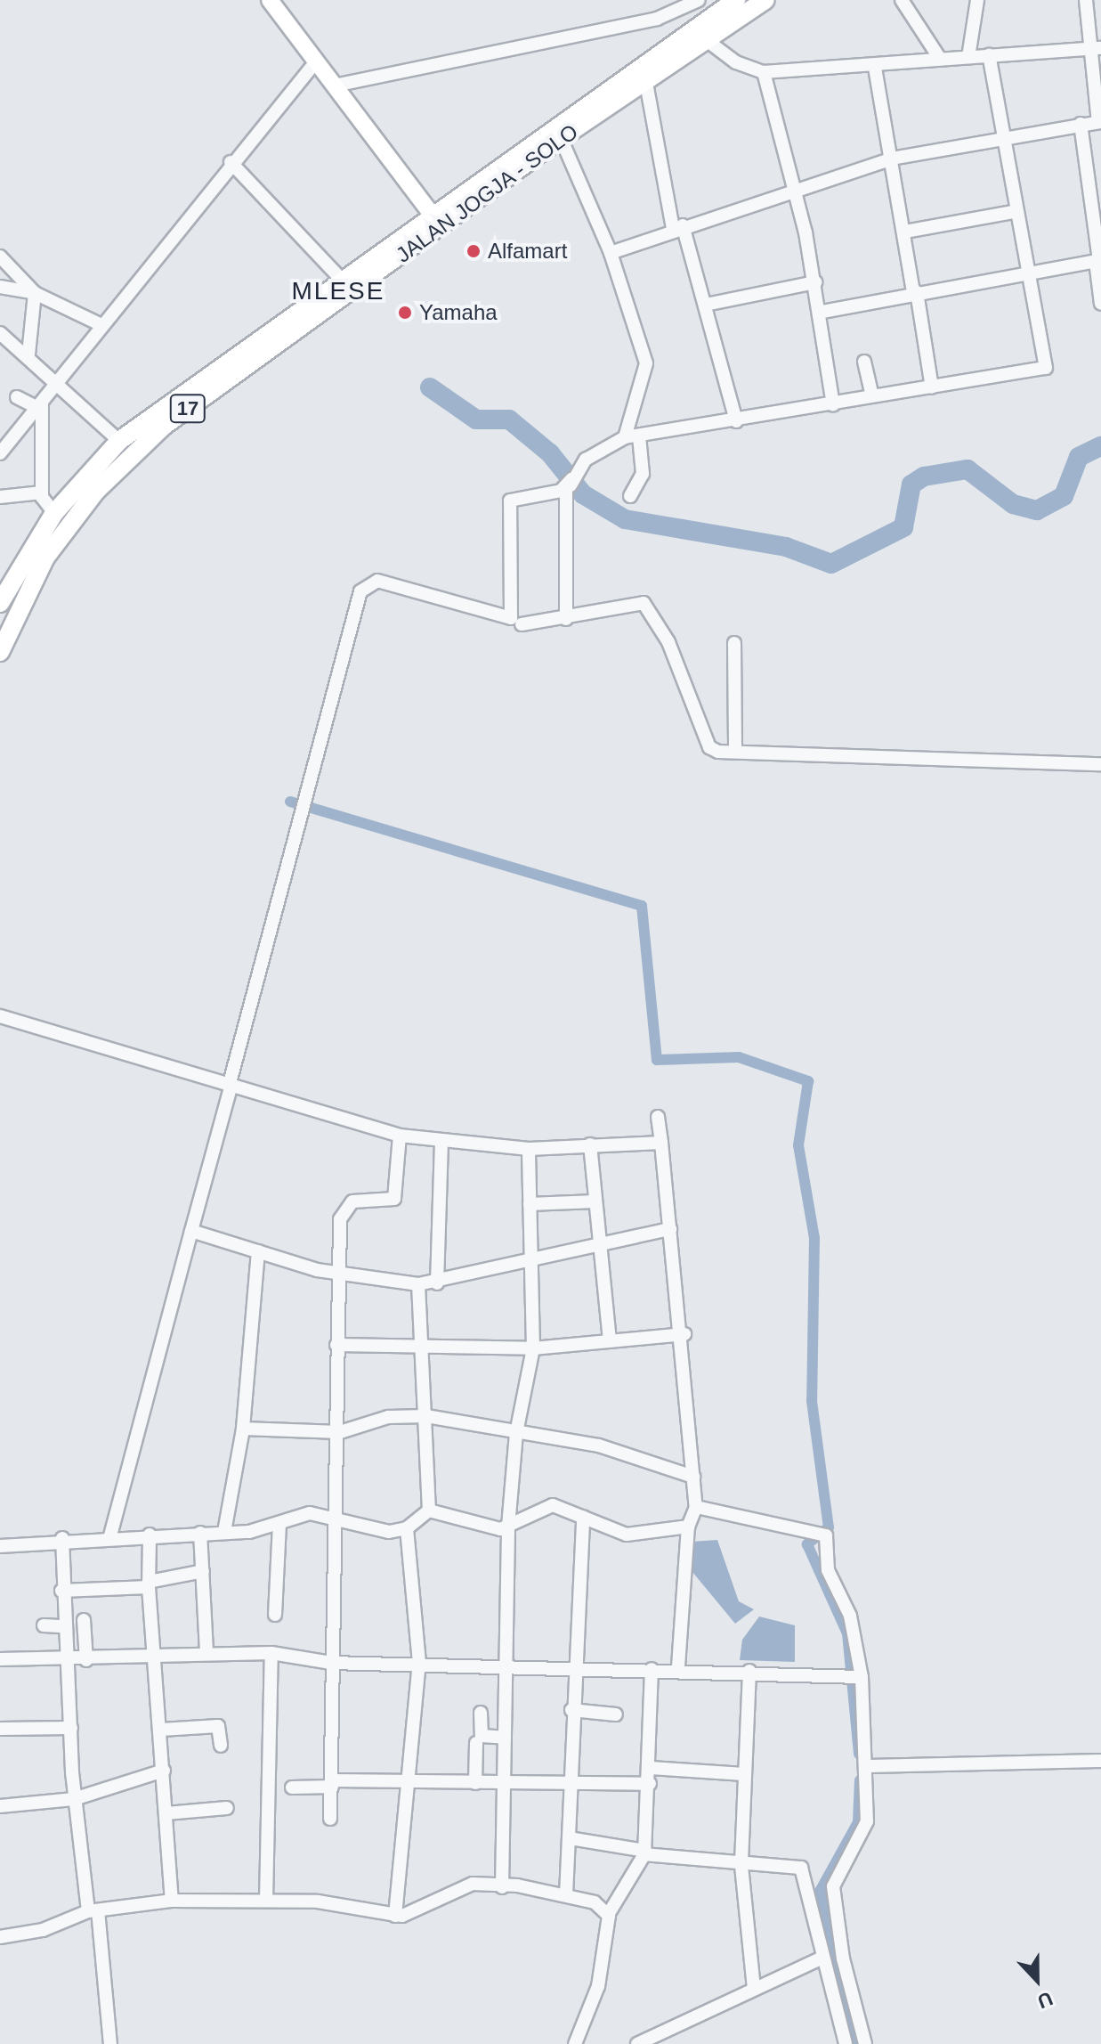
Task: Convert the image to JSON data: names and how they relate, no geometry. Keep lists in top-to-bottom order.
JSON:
{
  "streets": {
    "highway": ["JALAN JOGJA - SOLO", "17"]
  },
  "crossings": [
    ["JALAN JOGJA - SOLO", "17"]
  ],
  "districts": ["MLESE"],
  "places": ["Alfamart", "Yamaha"],
  "north": "bottom"
}
